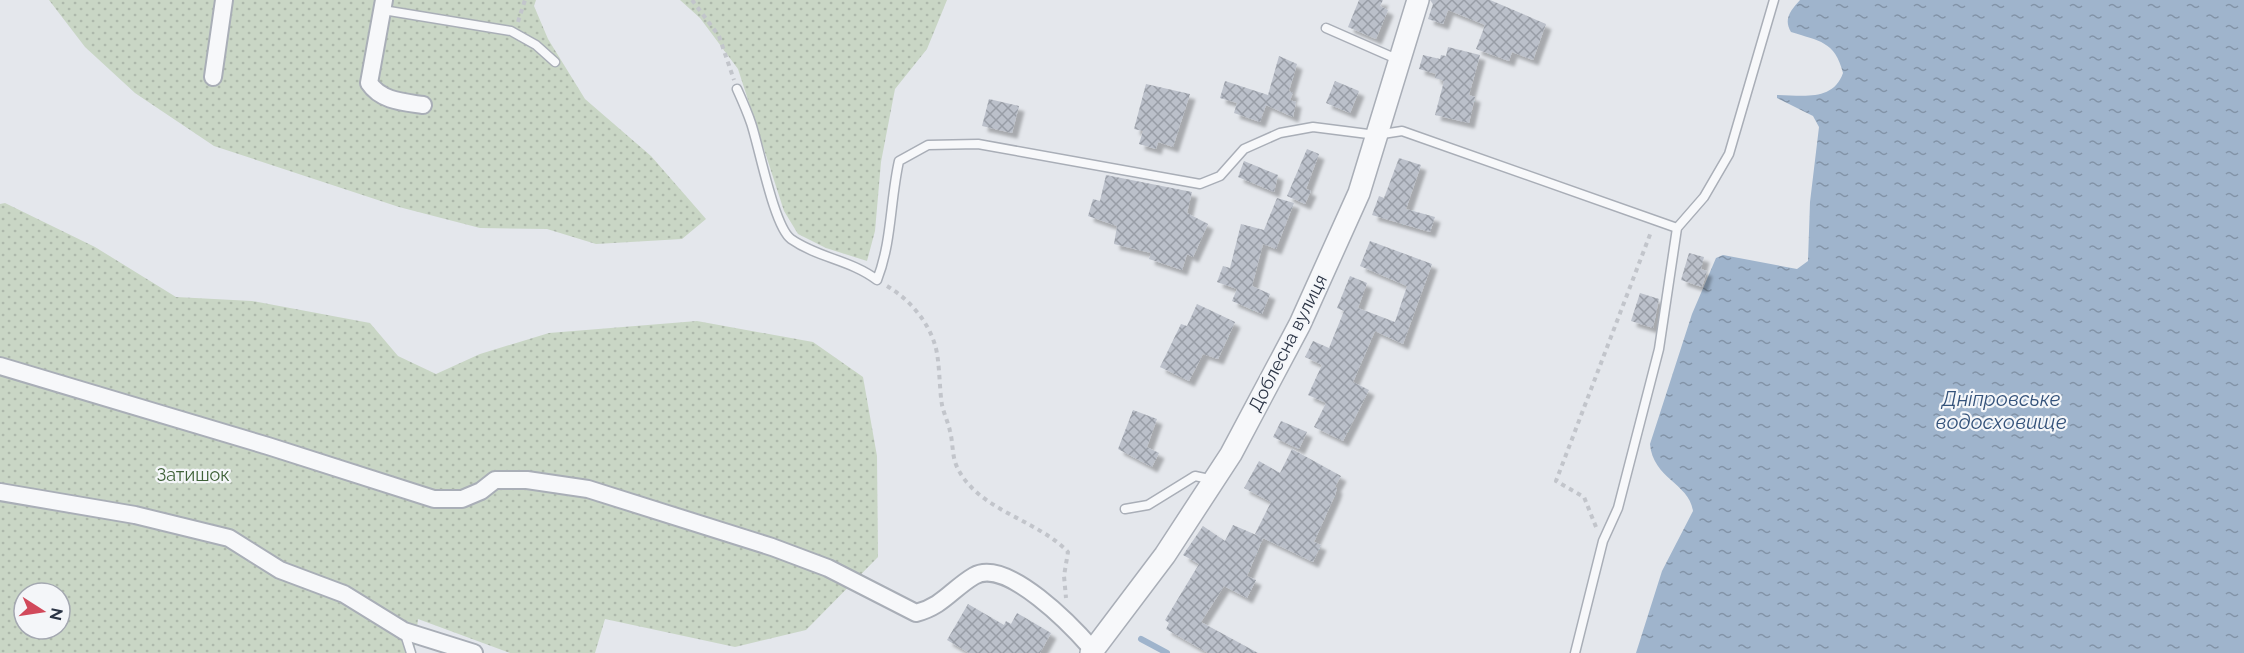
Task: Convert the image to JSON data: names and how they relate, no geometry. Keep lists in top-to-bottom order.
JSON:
{
  "streets": {
    "street": ["Доблесна вулиця"]
  },
  "water": ["Дніпровське водосховище"],
  "parks": ["Затишок"],
  "north": "right"
}
